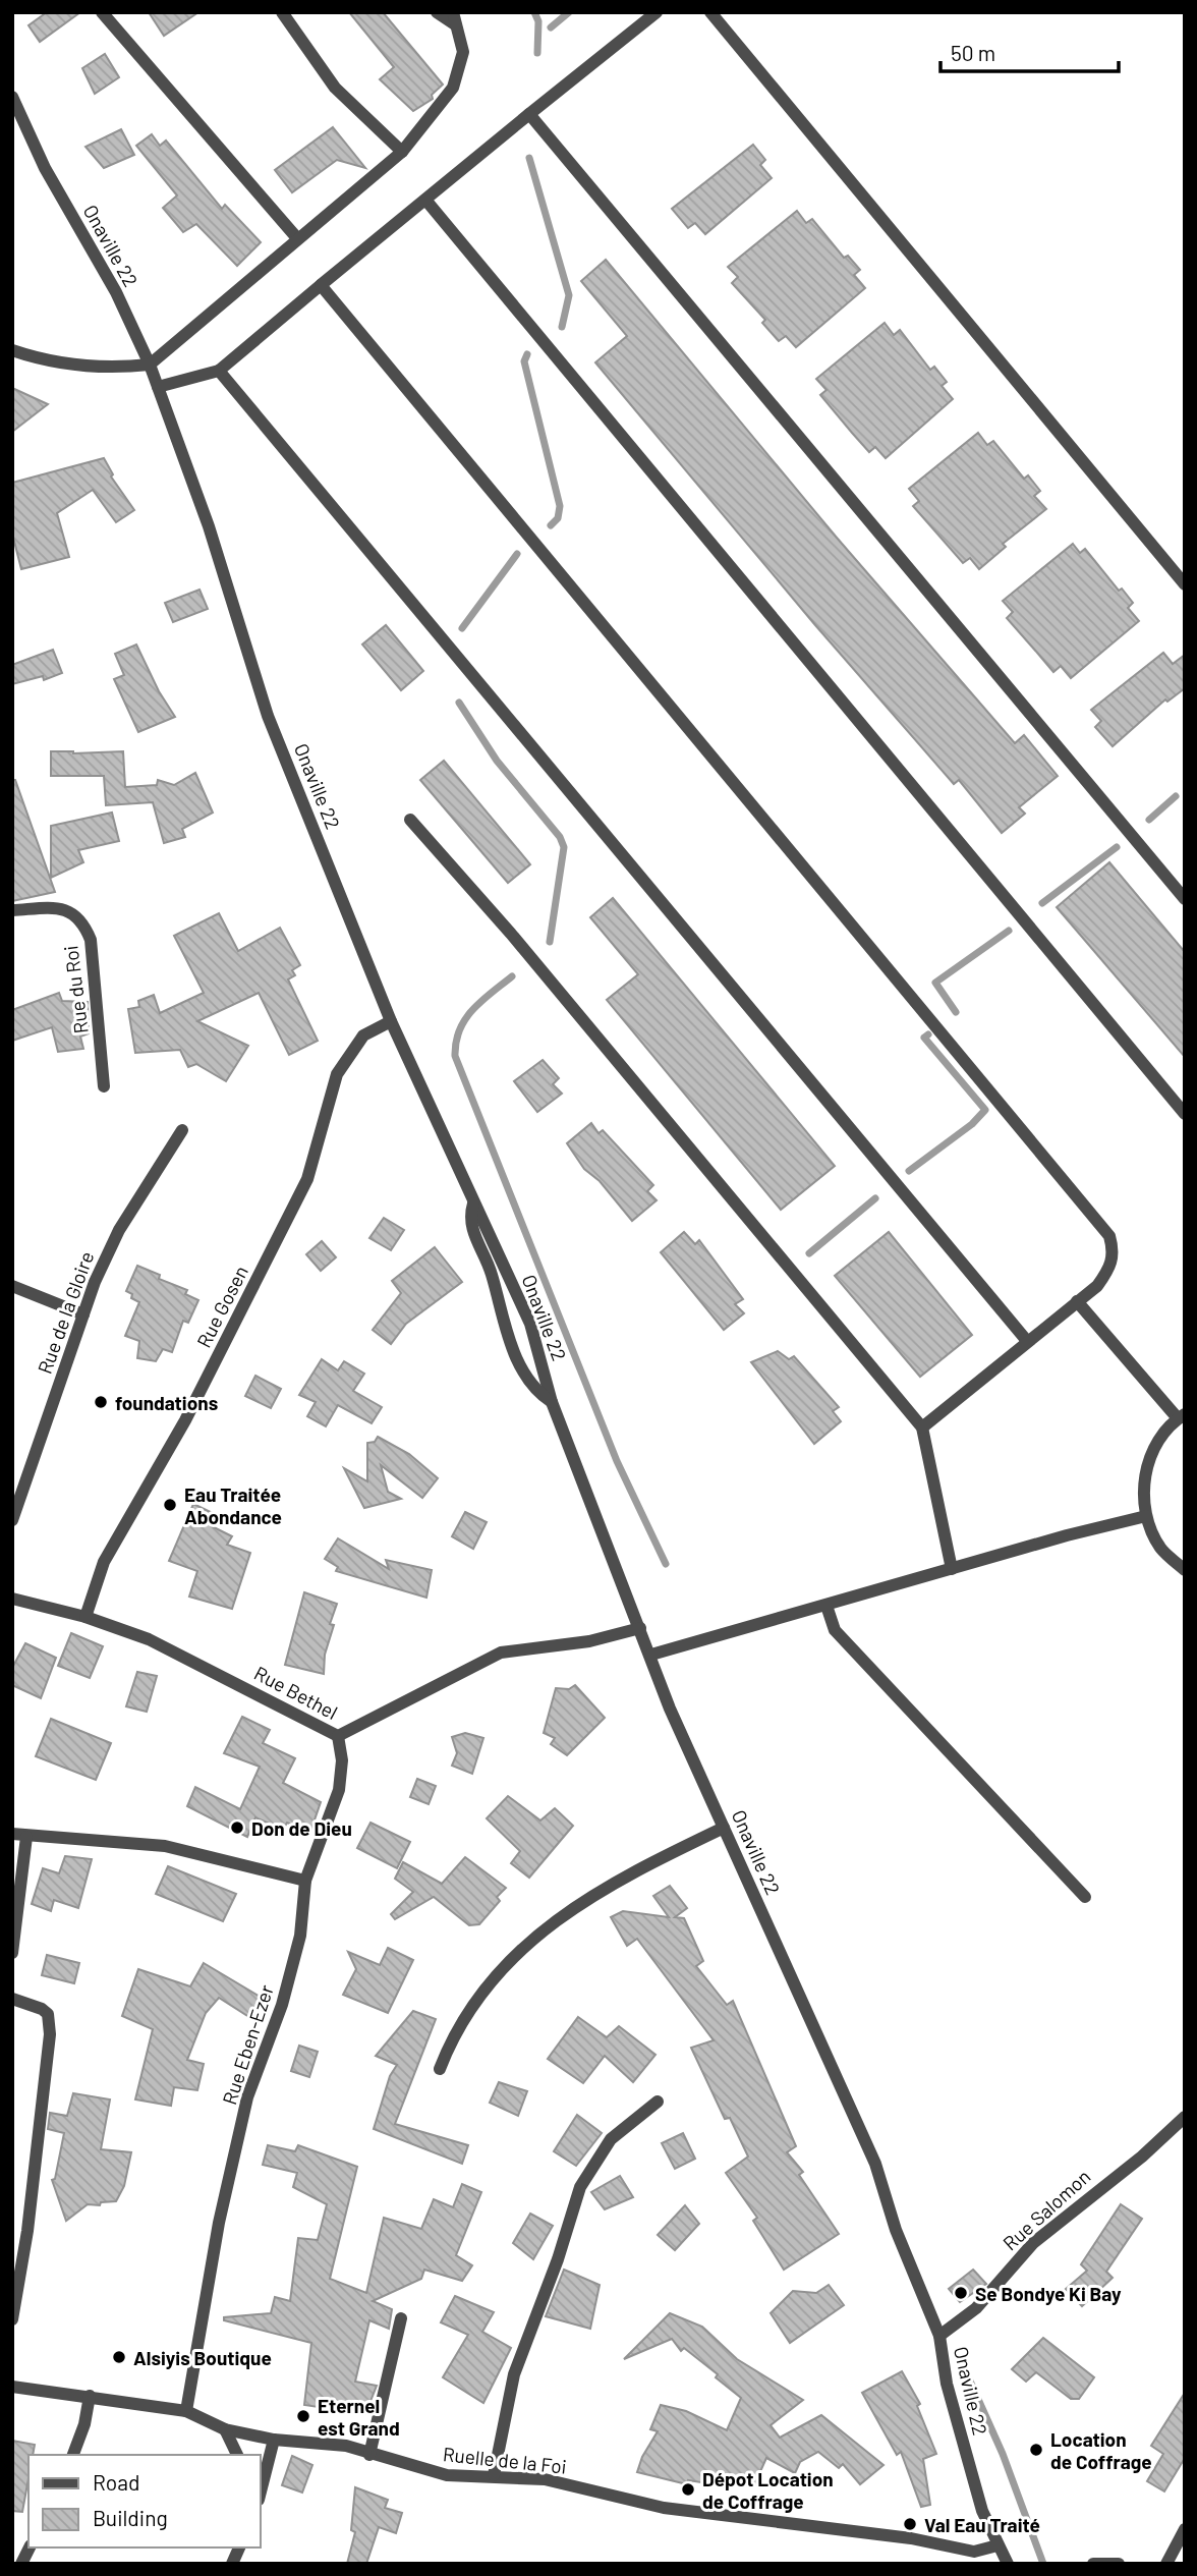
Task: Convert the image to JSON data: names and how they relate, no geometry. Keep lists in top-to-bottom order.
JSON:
{
  "streets": {
    "street": [
      "Onaville 22",
      "Rue du Roi",
      "Rue Gosen",
      "Rue de la Gloire",
      "Rue Bethel",
      "Rue Eben-Ezer",
      "Rue Salomon",
      "Ruelle de la Foi"
    ]
  },
  "crossings": [
    ["Onaville 22", "Rue Gosen"],
    ["Onaville 22", "Rue Bethel"],
    ["Onaville 22", "Rue Salomon"],
    ["Onaville 22", "Ruelle de la Foi"],
    ["Rue Gosen", "Rue Bethel"],
    ["Rue Bethel", "Rue Eben-Ezer"],
    ["Rue Eben-Ezer", "Ruelle de la Foi"]
  ],
  "places": [
    "foundations",
    "Eau Traitée Abondance",
    "Don de Dieu",
    "Se Bondye Ki Bay",
    "Alsiyis Boutique",
    "Eternel est Grand",
    "Location de Coffrage",
    "Dépot Location de Coffrage",
    "Val Eau Traité"
  ],
  "legend": ["Road", "Building"],
  "scale_bar": "50 m"
}
